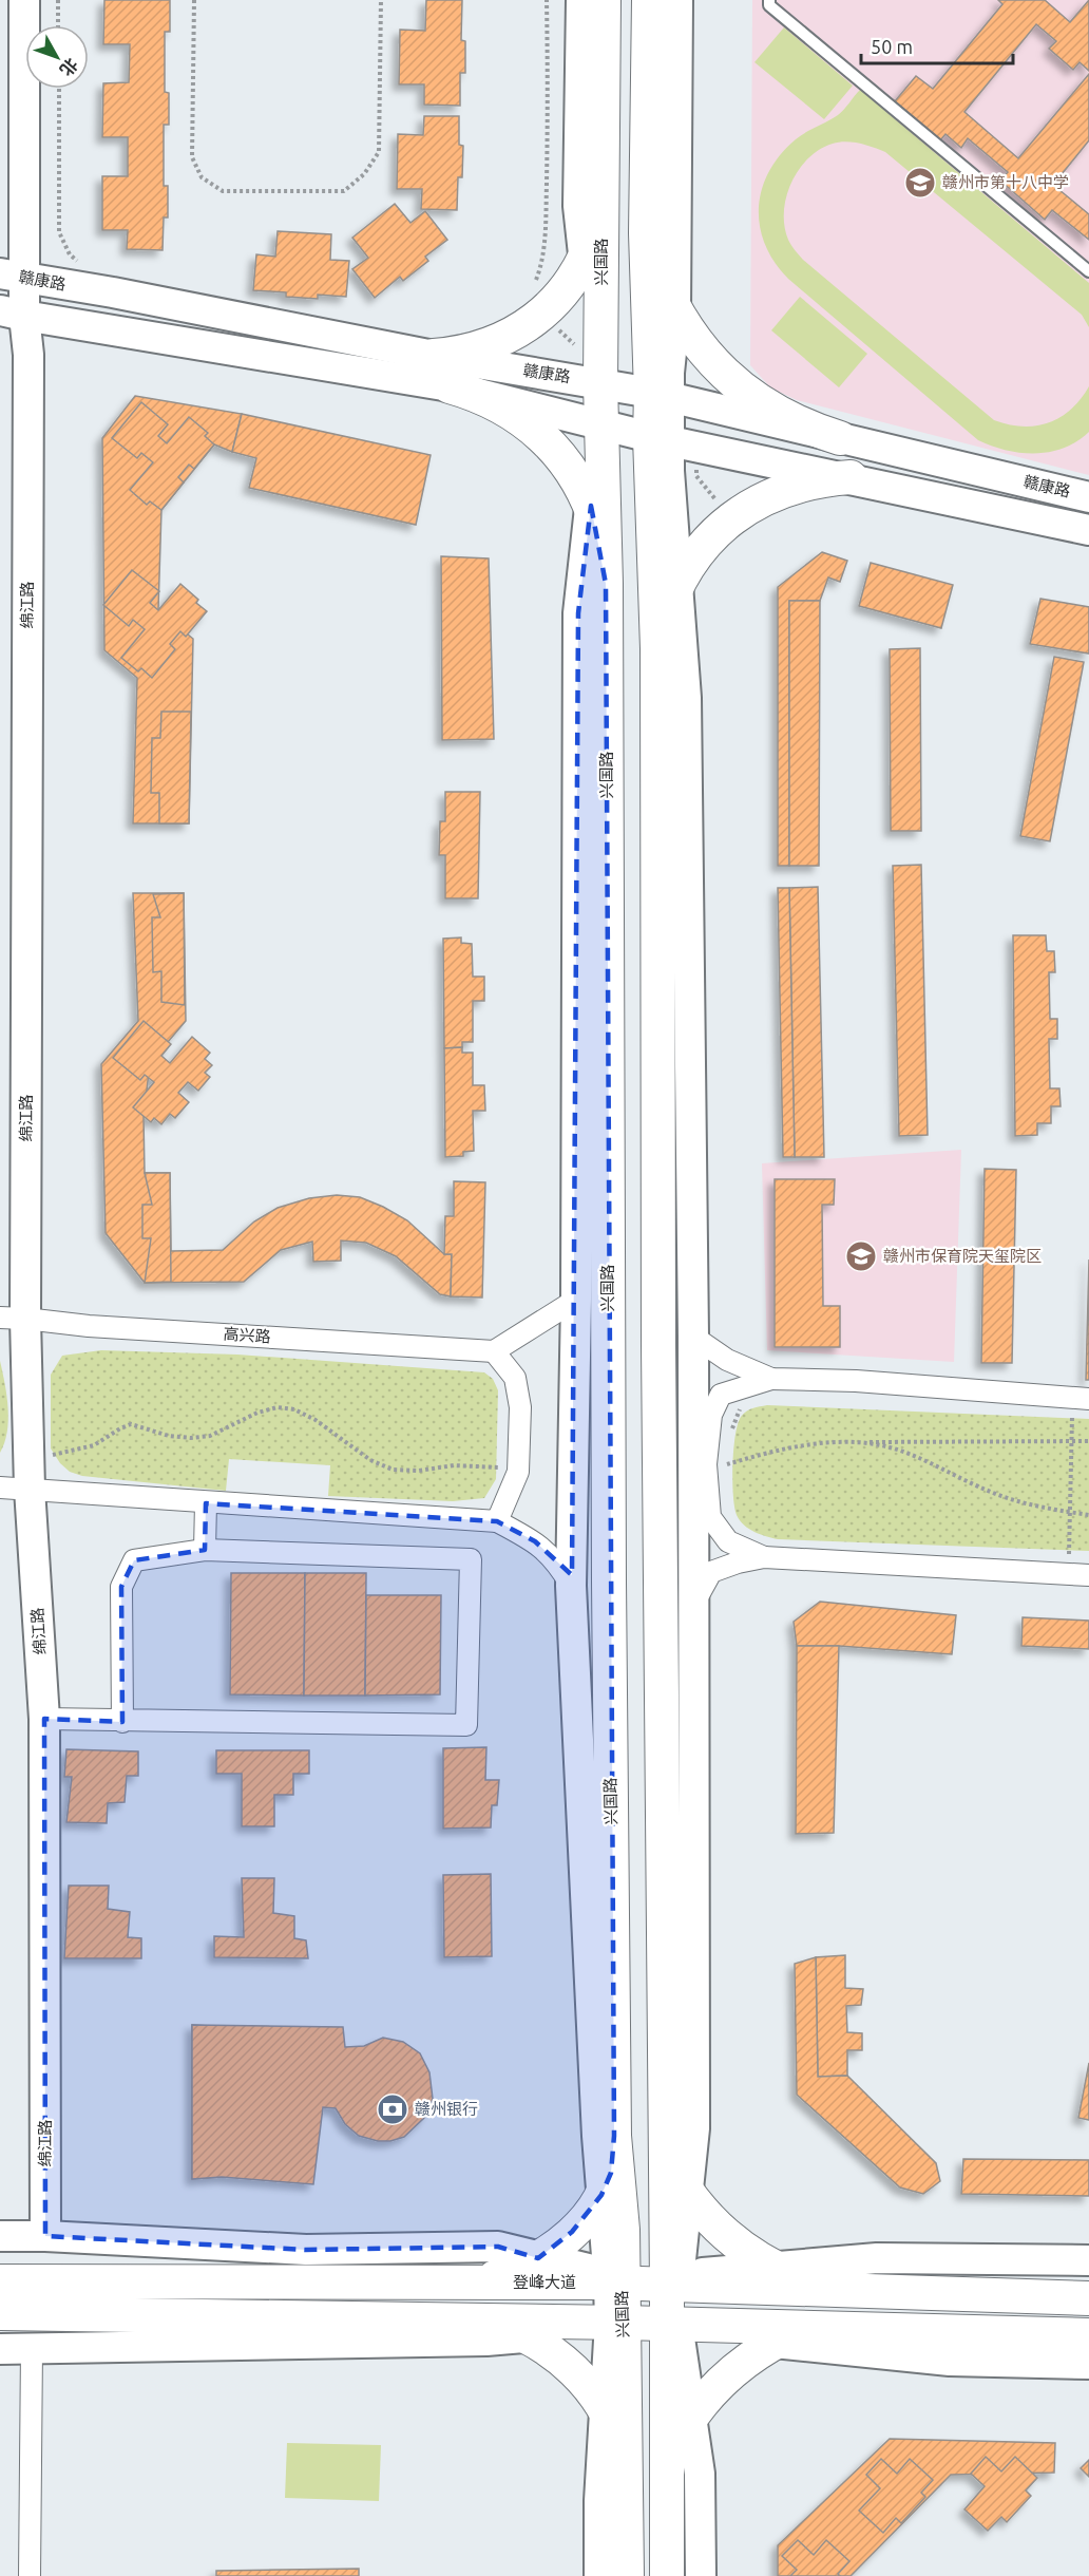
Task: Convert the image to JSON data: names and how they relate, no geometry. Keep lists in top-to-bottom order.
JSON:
{
  "streets": {
    "main road": ["兴国路", "登峰大道"],
    "street": ["赣康路", "绵江路", "高兴路"]
  },
  "crossings": [
    ["兴国路", "赣康路"],
    ["兴国路", "登峰大道"],
    ["赣康路", "绵江路"],
    ["绵江路", "高兴路"]
  ],
  "places": {
    "school or university": ["赣州市第十八中学", "赣州市保育院天玺院区"],
    "bank": ["赣州银行"]
  },
  "scale_bar": "50 m",
  "north": "bottom right"
}
